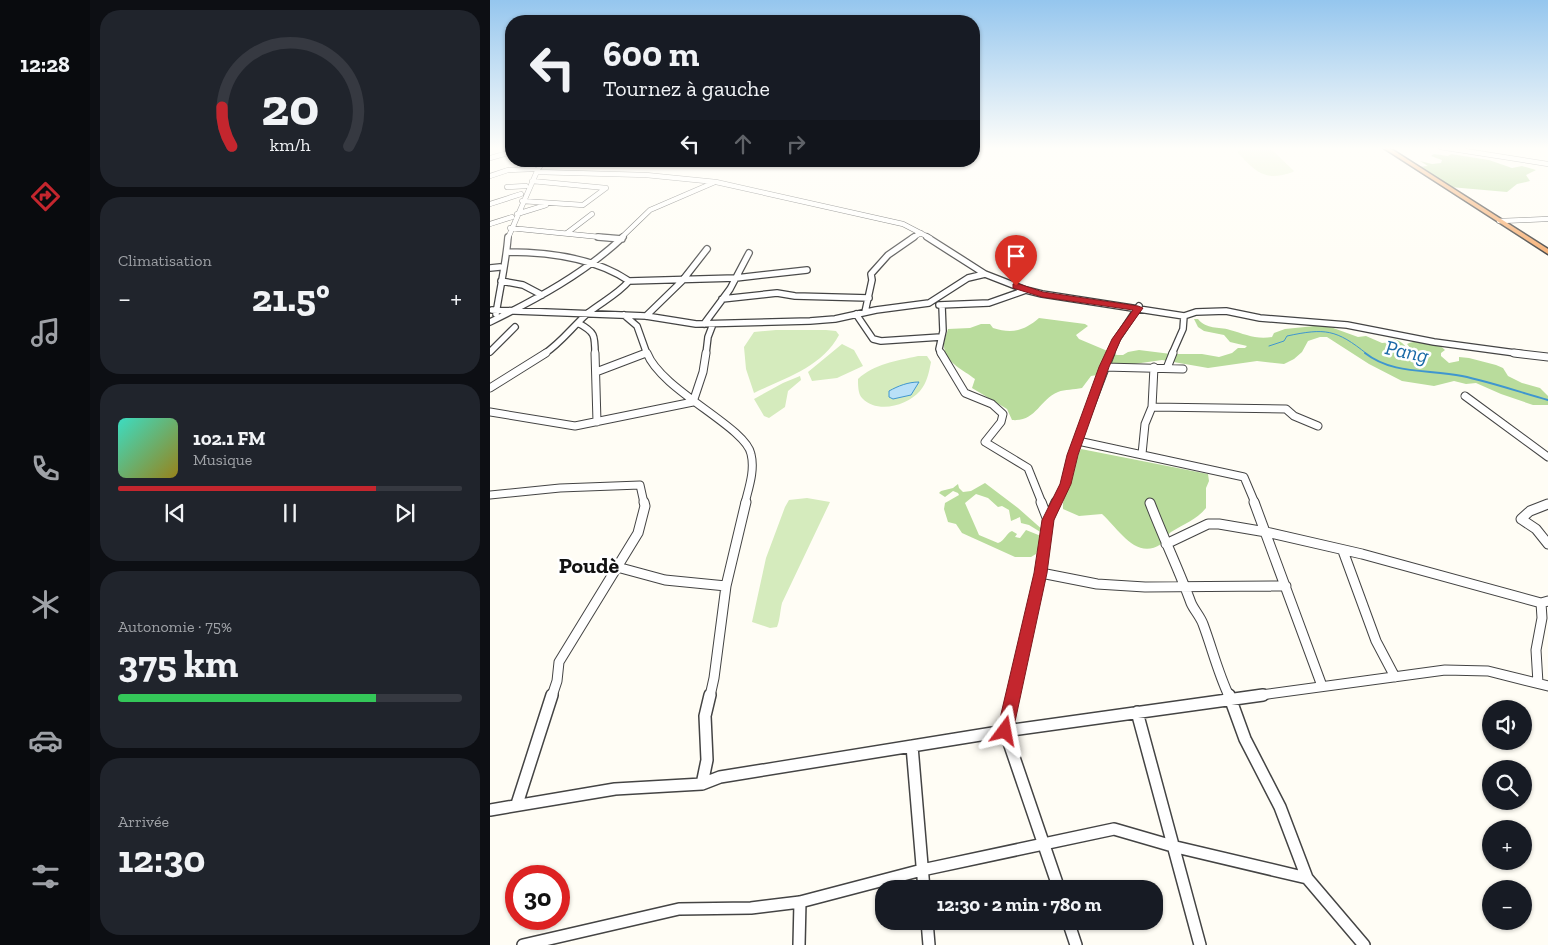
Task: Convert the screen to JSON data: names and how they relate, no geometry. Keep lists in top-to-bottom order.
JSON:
{
  "districts": ["Poudè"],
  "water": ["Pang"],
  "page": {
    "tabs": "12:28",
    "turn": ["600 m", "Tournez à gauche"],
    "tile": [
      "Climatisation",
      ["Autonomie · 75%", "375 km"],
      ["Arrivée", "12:30"]
    ],
    "heat": ["−", "21.5°", "+"],
    "song": ["102.1 FM", "Musique"],
    "map_buttons": ["+", "−"],
    "limit": "30",
    "trip": "12:30 · 2 min · 780 m",
    "gauge": ["20", "km/h"]
  }
}
